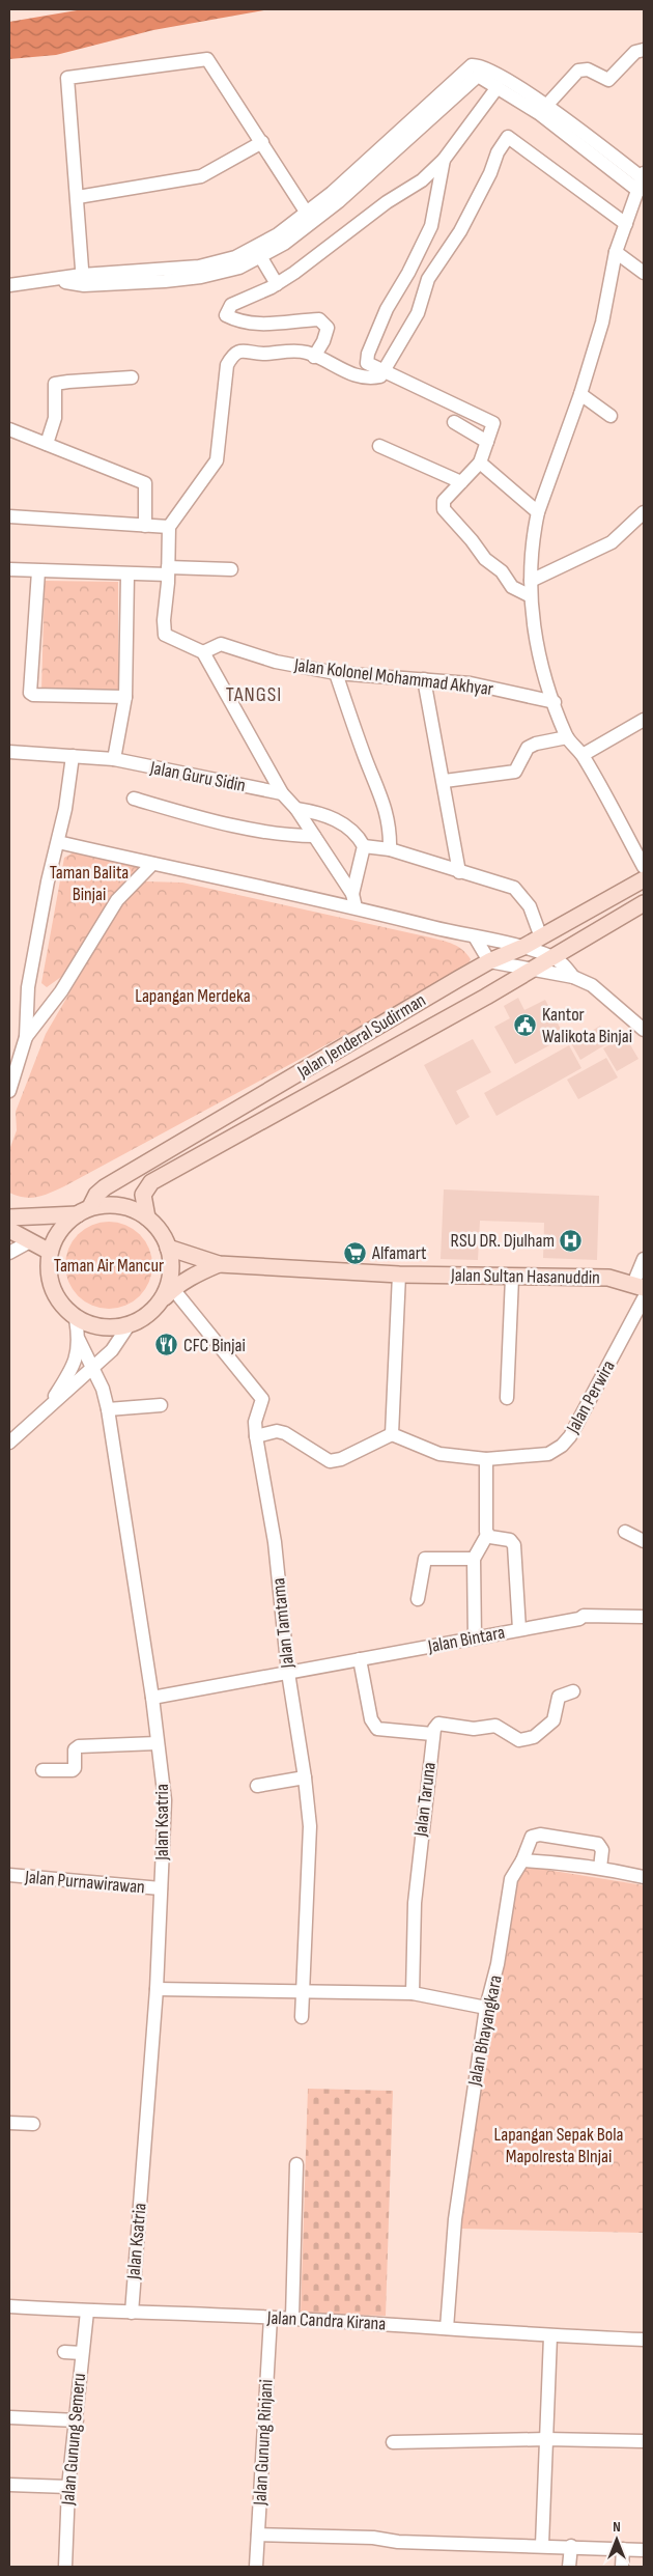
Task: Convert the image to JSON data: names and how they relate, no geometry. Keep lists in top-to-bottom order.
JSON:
{
  "streets": {
    "main road": ["Jalan Jenderal Sudirman", "Jalan Sultan Hasanuddin"],
    "street": [
      "Jalan Kolonel Mohammad Akhyar",
      "Jalan Guru Sidin",
      "Jalan Perwira",
      "Jalan Tamtama",
      "Jalan Bintara",
      "Jalan Taruna",
      "Jalan Ksatria",
      "Jalan Purnawirawan",
      "Jalan Bhayangkara",
      "Jalan Candra Kirana",
      "Jalan Gunung Semeru",
      "Jalan Gunung Rinjani"
    ]
  },
  "crossings": [
    ["Jalan Jenderal Sudirman", "Jalan Sultan Hasanuddin"],
    ["Jalan Sultan Hasanuddin", "Jalan Tamtama"],
    ["Jalan Tamtama", "Jalan Bintara"],
    ["Jalan Bintara", "Jalan Ksatria"],
    ["Jalan Ksatria", "Jalan Purnawirawan"],
    ["Jalan Ksatria", "Jalan Candra Kirana"],
    ["Jalan Bhayangkara", "Jalan Candra Kirana"],
    ["Jalan Candra Kirana", "Jalan Gunung Semeru"],
    ["Jalan Candra Kirana", "Jalan Gunung Rinjani"]
  ],
  "districts": ["TANGSI"],
  "parks": [
    "Taman Balita Binjai",
    "Lapangan Merdeka",
    "Taman Air Mancur",
    "Lapangan Sepak Bola Mapolresta BInjai"
  ],
  "places": {
    "public building": ["Kantor Walikota Binjai"],
    "hospital": ["RSU DR. Djulham"],
    "supermarket": ["Alfamart"],
    "restaurant": ["CFC Binjai"]
  },
  "north": "top"
}
